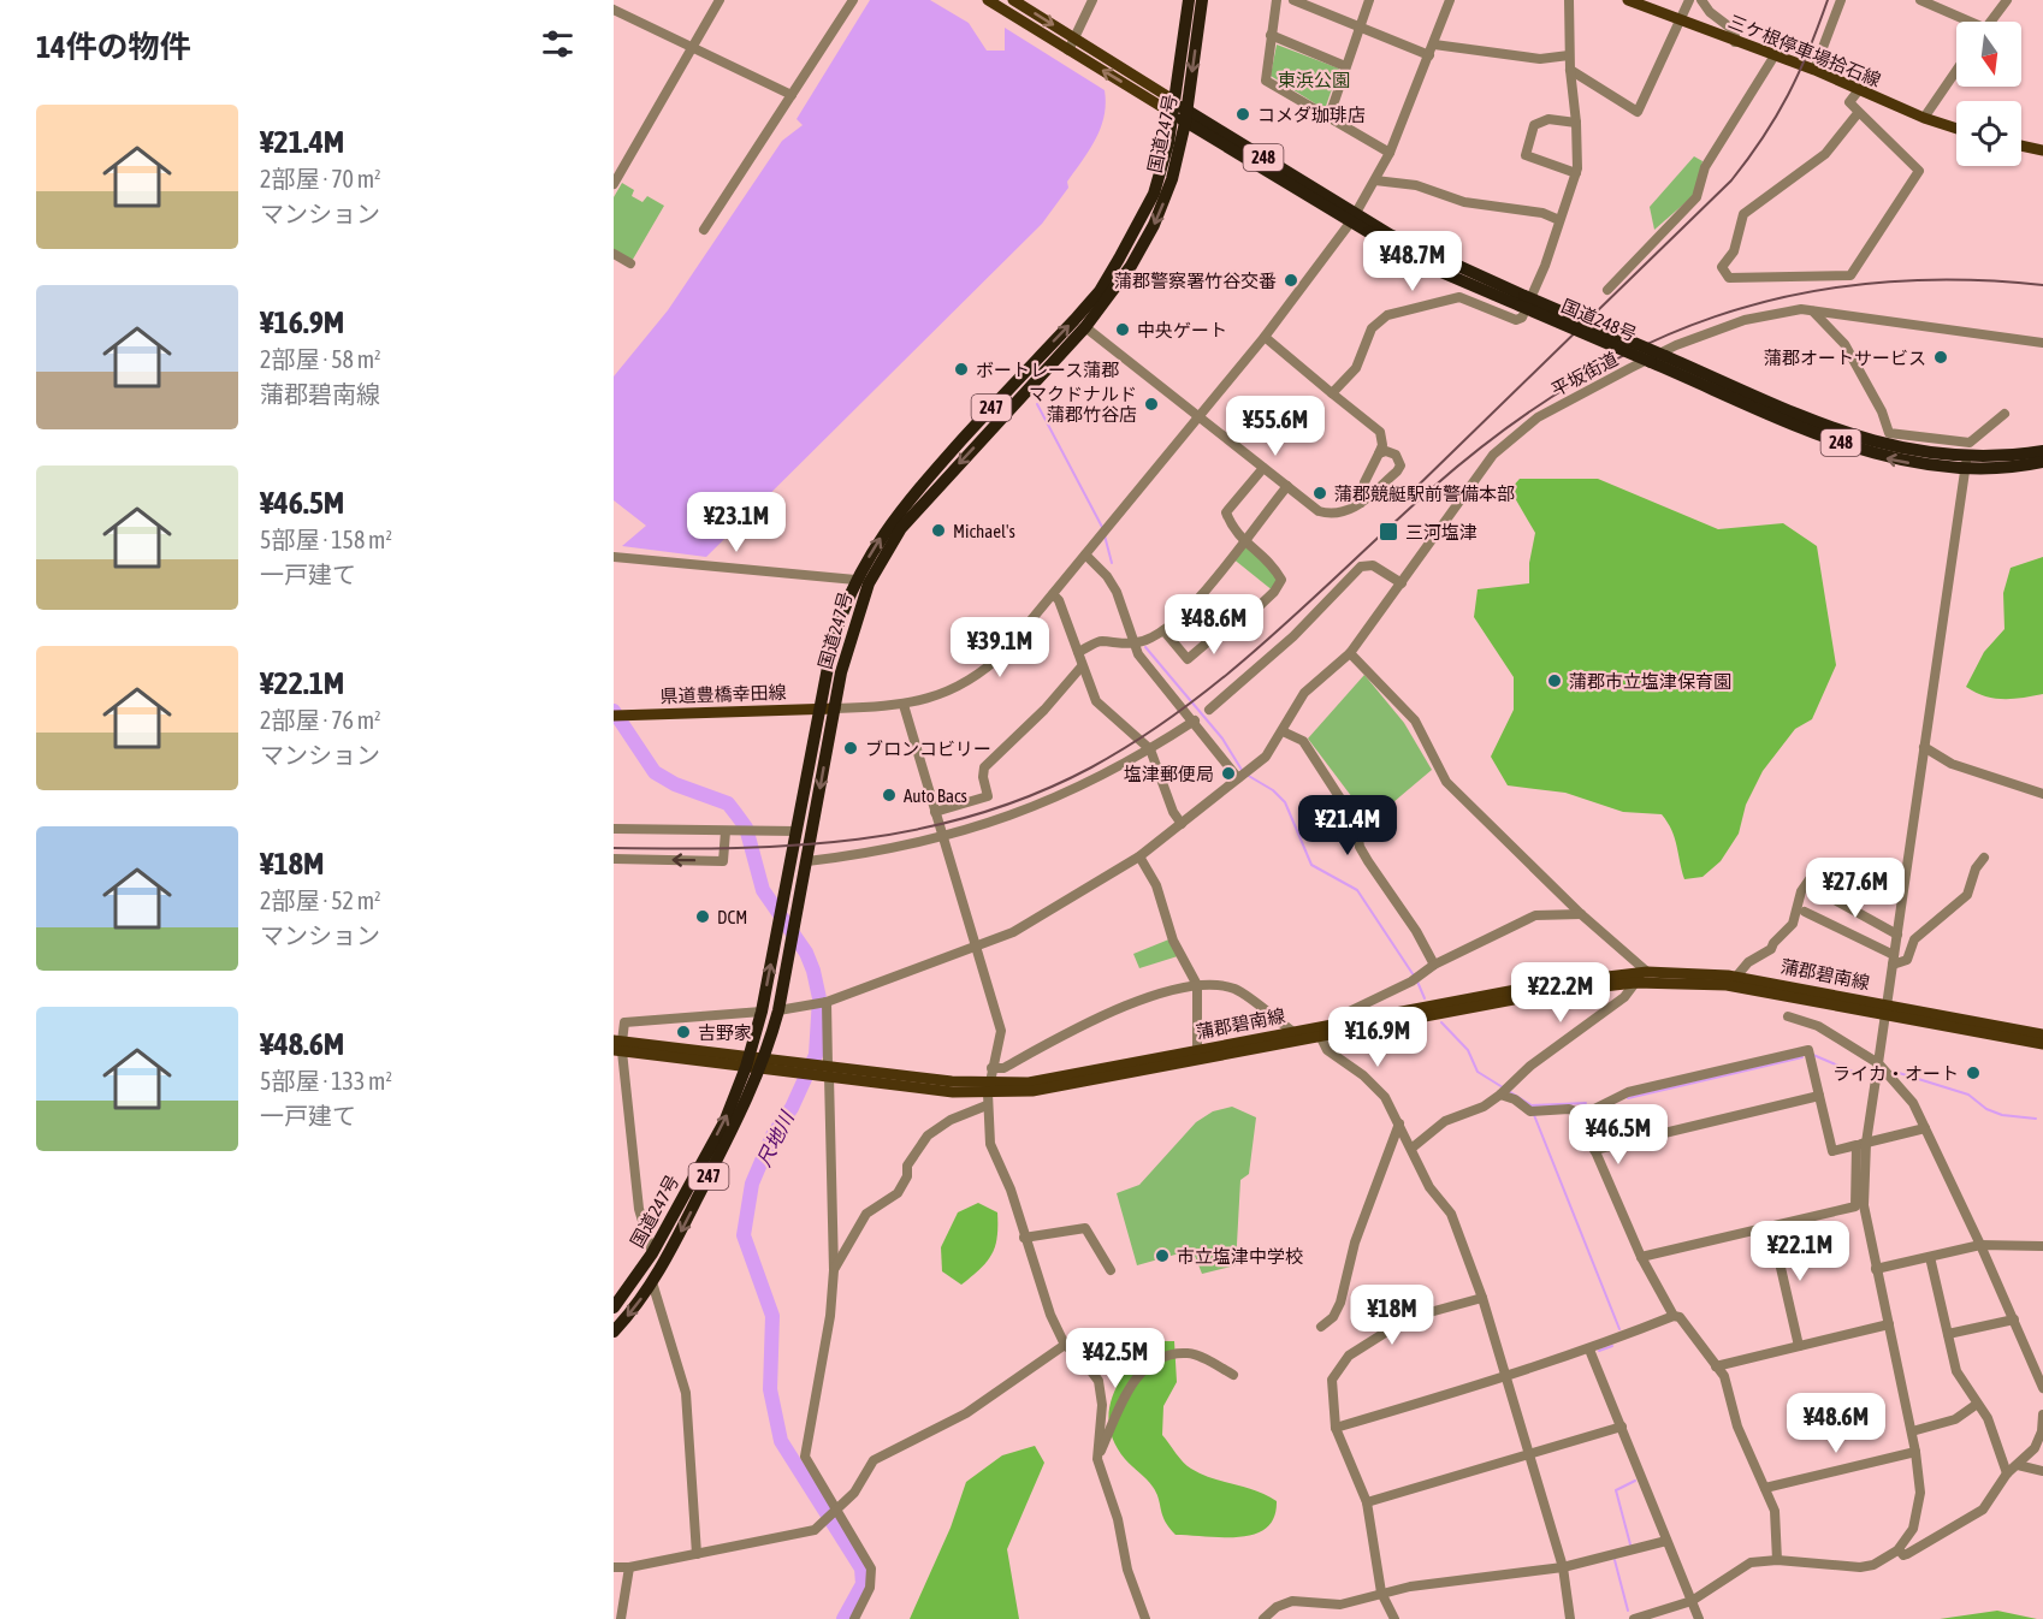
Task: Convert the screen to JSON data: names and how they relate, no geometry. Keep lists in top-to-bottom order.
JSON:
{
  "streets": {
    "highway": [
      "国道247号",
      "248",
      "国道248号",
      "247"
    ],
    "main road": ["三ケ根停車場拾石線", "県道豊橋幸田線", "蒲郡碧南線"],
    "street": ["平坂街道"]
  },
  "crossings": [
    ["国道247号", "国道248号"],
    ["国道247号", "平坂街道"],
    ["国道247号", "県道豊橋幸田線"],
    ["国道247号", "蒲郡碧南線"]
  ],
  "water": ["尺地川"],
  "parks": ["東浜公園"],
  "places": {
    "other": [
      "コメダ珈琲店",
      "蒲郡警察署竹谷交番",
      "中央ゲート",
      "蒲郡オートサービス",
      "ボートレース蒲郡",
      "マクドナルド 蒲郡竹谷店",
      "蒲郡競艇駅前警備本部",
      "Michael's",
      "蒲郡市立塩津保育園",
      "ブロンコビリー",
      "塩津郵便局",
      "Auto Bacs",
      "DCM",
      "吉野家",
      "ライカ・オート",
      "市立塩津中学校"
    ],
    "transit": ["三河塩津"]
  },
  "north": "bottom",
  "page": {
    "heading": "14件の物件",
    "list": [
      {
        "name": "¥21.4M",
        "note": "2部屋 · 70 m² · マンション"
      },
      {
        "name": "¥16.9M",
        "note": "2部屋 · 58 m² · 蒲郡碧南線"
      },
      {
        "name": "¥46.5M",
        "note": "5部屋 · 158 m² · 一戸建て"
      },
      {
        "name": "¥22.1M",
        "note": "2部屋 · 76 m² · マンション"
      },
      {
        "name": "¥18M",
        "note": "2部屋 · 52 m² · マンション"
      },
      {
        "name": "¥48.6M",
        "note": "5部屋 · 133 m² · 一戸建て"
      }
    ],
    "price": [
      "¥48.7M",
      "¥55.6M",
      "¥23.1M",
      "¥48.6M",
      "¥39.1M",
      "¥21.4M",
      "¥27.6M",
      "¥22.2M",
      "¥16.9M",
      "¥46.5M",
      "¥22.1M",
      "¥18M",
      "¥42.5M",
      "¥48.6M"
    ]
  }
}
